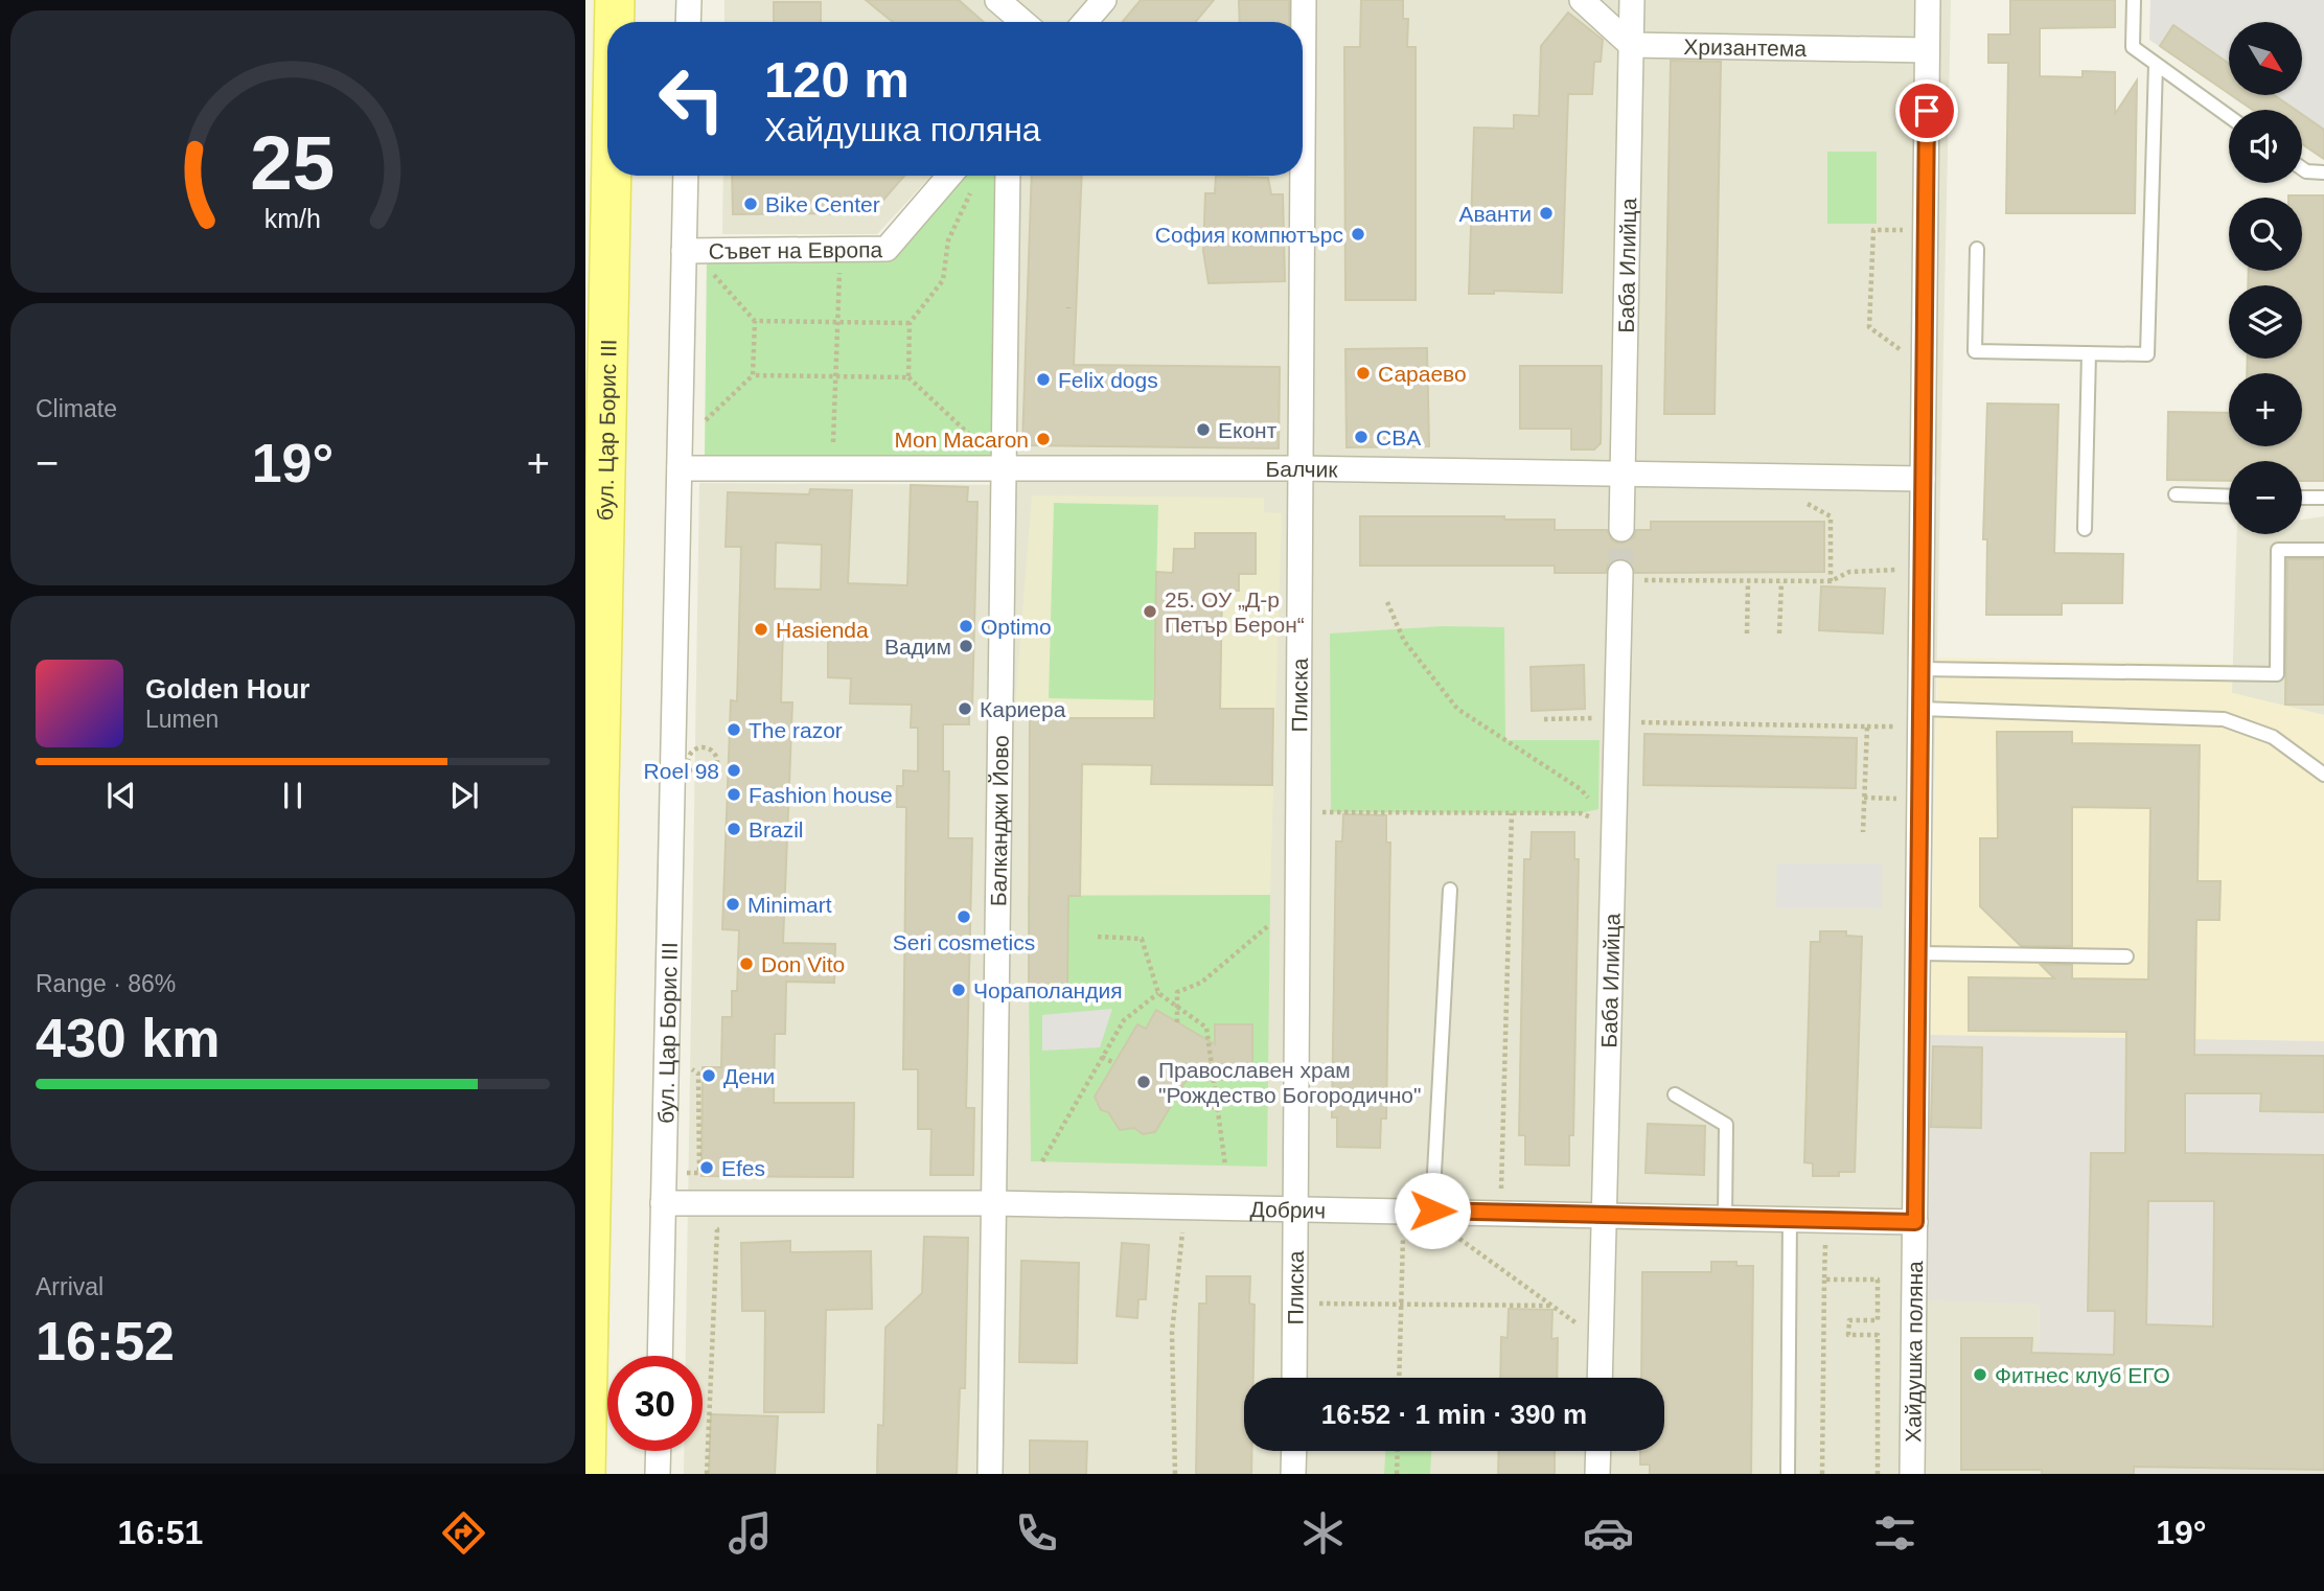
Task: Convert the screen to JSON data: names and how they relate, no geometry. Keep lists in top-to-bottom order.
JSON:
{
  "streets": {
    "main road": ["бул. Цар Борис III"],
    "street": [
      "Хризантема",
      "Съвет на Европа",
      "Баба Илийца",
      "Балчик",
      "Плиска",
      "Балканджи Йово",
      "Добрич",
      "Хайдушка поляна"
    ]
  },
  "crossings": [
    ["Хризантема", "Баба Илийца"],
    ["Хризантема", "Хайдушка поляна"],
    ["Съвет на Европа", "бул. Цар Борис III"],
    ["Баба Илийца", "Балчик"],
    ["Баба Илийца", "Добрич"],
    ["бул. Цар Борис III", "Балчик"],
    ["бул. Цар Борис III", "Добрич"],
    ["Балчик", "Плиска"],
    ["Балчик", "Балканджи Йово"],
    ["Балчик", "Хайдушка поляна"],
    ["Плиска", "Добрич"],
    ["Балканджи Йово", "Добрич"],
    ["Добрич", "Хайдушка поляна"]
  ],
  "places": [
    "Bike Center",
    "Аванти",
    "София компютърс",
    "Сараево",
    "Felix dogs",
    "Еконт",
    "CBA",
    "Mon Macaron",
    "25. ОУ „Д-р Петър Берон“",
    "Optimo",
    "Hasienda",
    "Вадим",
    "Кариера",
    "The razor",
    "Roel 98",
    "Fashion house",
    "Brazil",
    "Minimart",
    "Seri cosmetics",
    "Don Vito",
    "Чораполандия",
    "Дени",
    "Православен храм \"Рождество Богородично\"",
    "Efes",
    "Фитнес клуб ЕГО"
  ],
  "north": "bottom right",
  "page": {
    "map_buttons": ["+", "−"],
    "turn": ["120 m", "Хайдушка поляна"],
    "tile": [
      "Climate",
      ["Range · 86%", "430 km"],
      ["Arrival", "16:52"]
    ],
    "heat": ["−", "19°", "+"],
    "song": ["Golden Hour", "Lumen"],
    "limit": "30",
    "trip": "16:52 · 1 min · 390 m",
    "tabs": ["16:51", "19°"],
    "gauge": ["25", "km/h"]
  }
}
